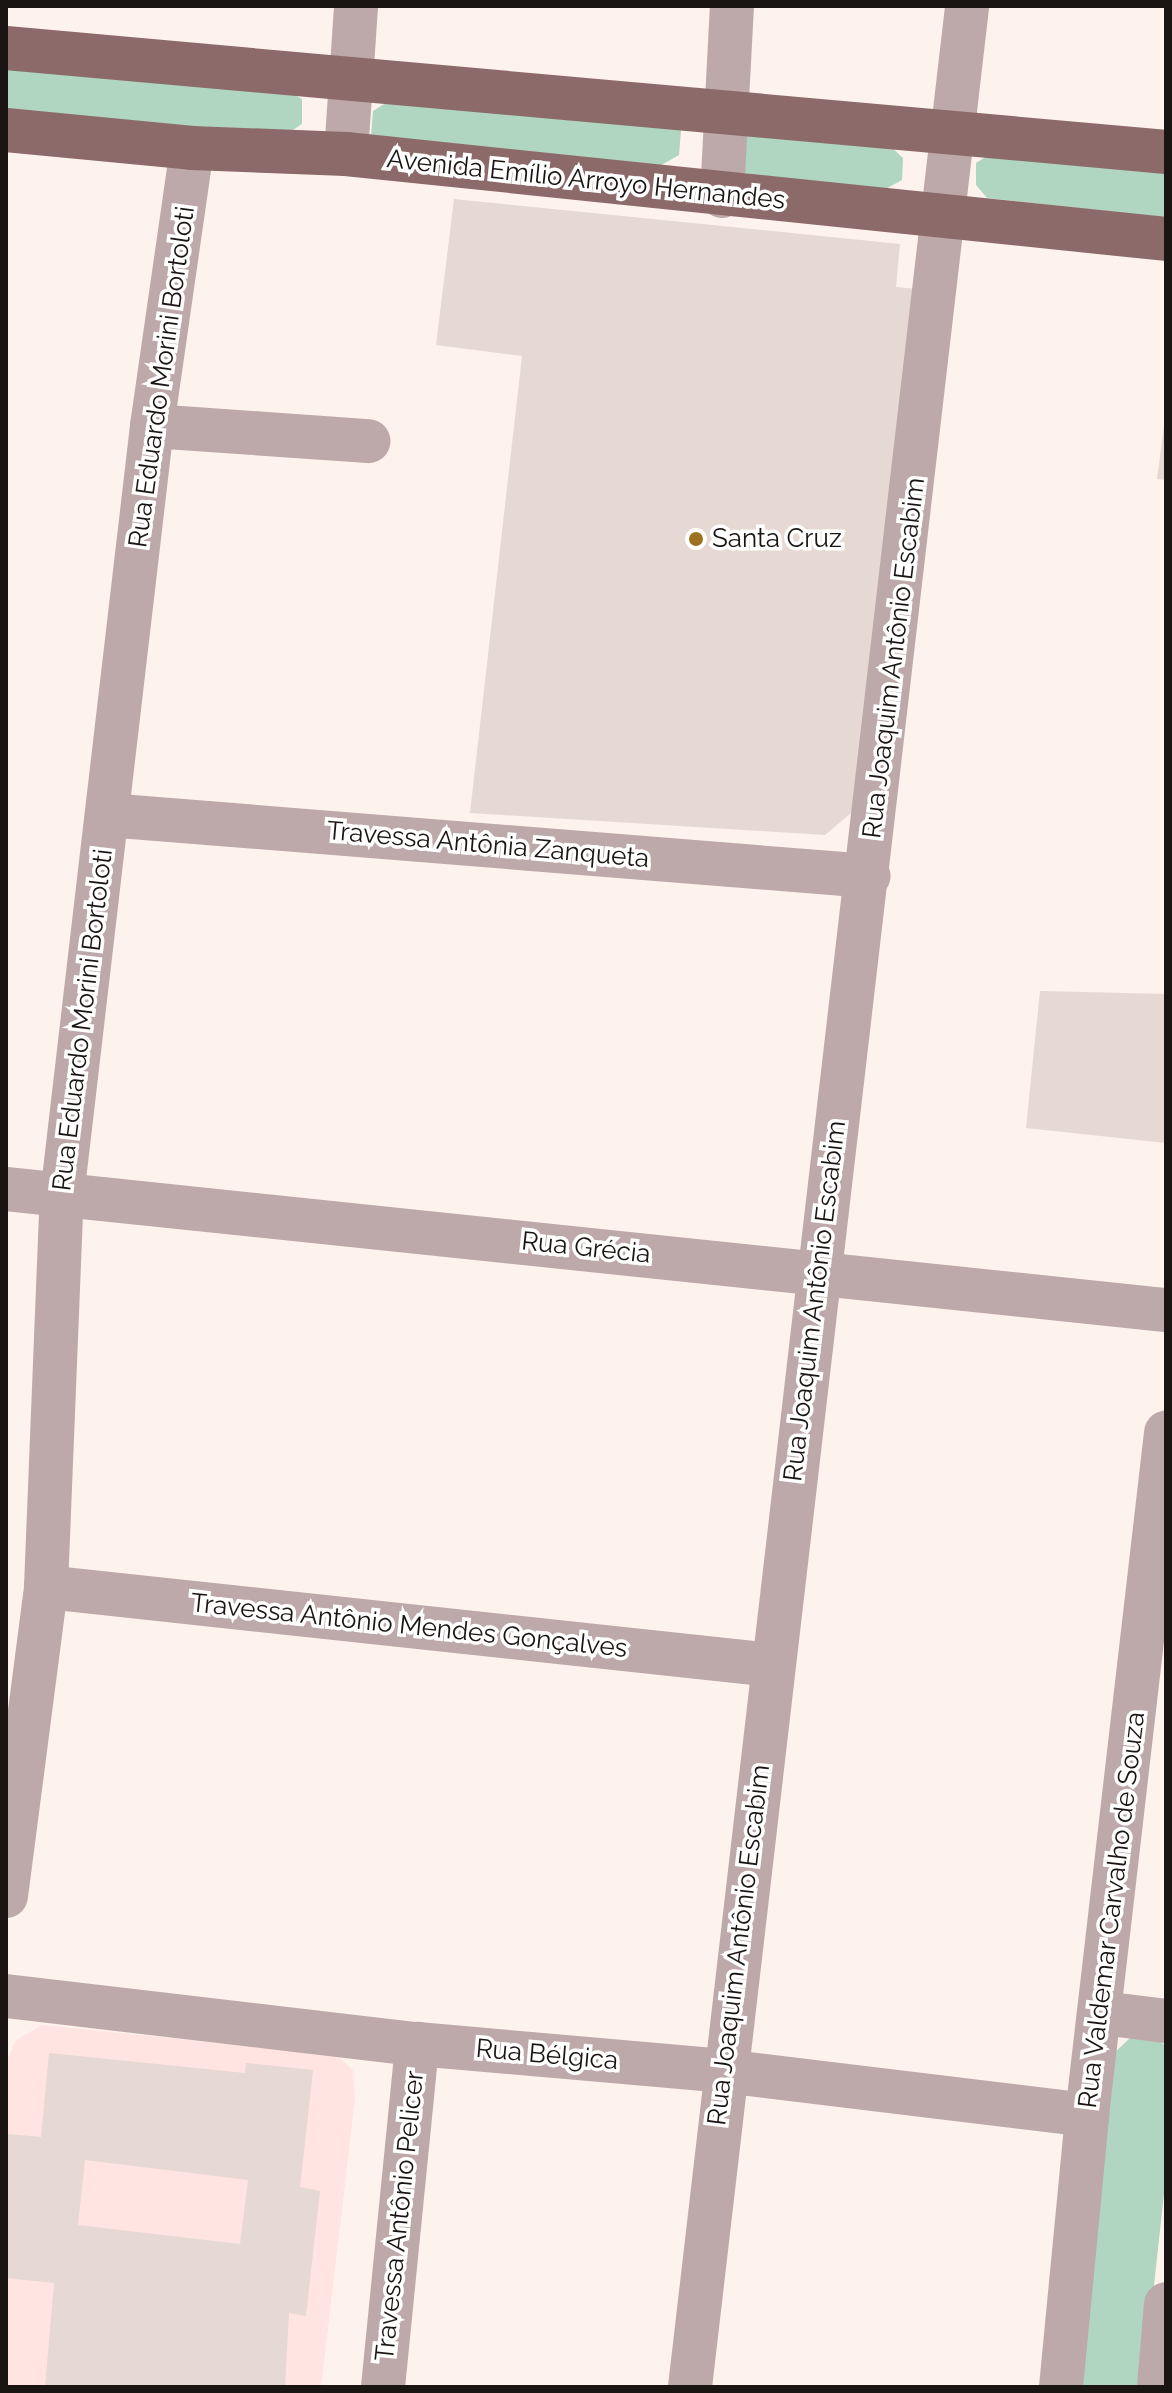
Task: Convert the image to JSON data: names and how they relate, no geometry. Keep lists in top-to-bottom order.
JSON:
{
  "streets": {
    "main road": ["Avenida Emílio Arroyo Hernandes"],
    "street": [
      "Rua Eduardo Morini Bortoloti",
      "Rua Joaquim Antônio Escabim",
      "Travessa Antônia Zanqueta",
      "Rua Grécia",
      "Travessa Antônio Mendes Gonçalves",
      "Rua Valdemar Carvalho de Souza",
      "Rua Bélgica",
      "Travessa Antônio Pelicer"
    ]
  },
  "crossings": [
    ["Avenida Emílio Arroyo Hernandes", "Rua Eduardo Morini Bortoloti"],
    ["Avenida Emílio Arroyo Hernandes", "Rua Joaquim Antônio Escabim"],
    ["Rua Eduardo Morini Bortoloti", "Travessa Antônia Zanqueta"],
    ["Rua Eduardo Morini Bortoloti", "Rua Grécia"],
    ["Rua Eduardo Morini Bortoloti", "Travessa Antônio Mendes Gonçalves"],
    ["Rua Joaquim Antônio Escabim", "Travessa Antônia Zanqueta"],
    ["Rua Joaquim Antônio Escabim", "Rua Grécia"],
    ["Rua Joaquim Antônio Escabim", "Travessa Antônio Mendes Gonçalves"],
    ["Rua Joaquim Antônio Escabim", "Rua Bélgica"],
    ["Rua Valdemar Carvalho de Souza", "Rua Bélgica"],
    ["Rua Bélgica", "Travessa Antônio Pelicer"]
  ],
  "places": ["Santa Cruz"]
}
